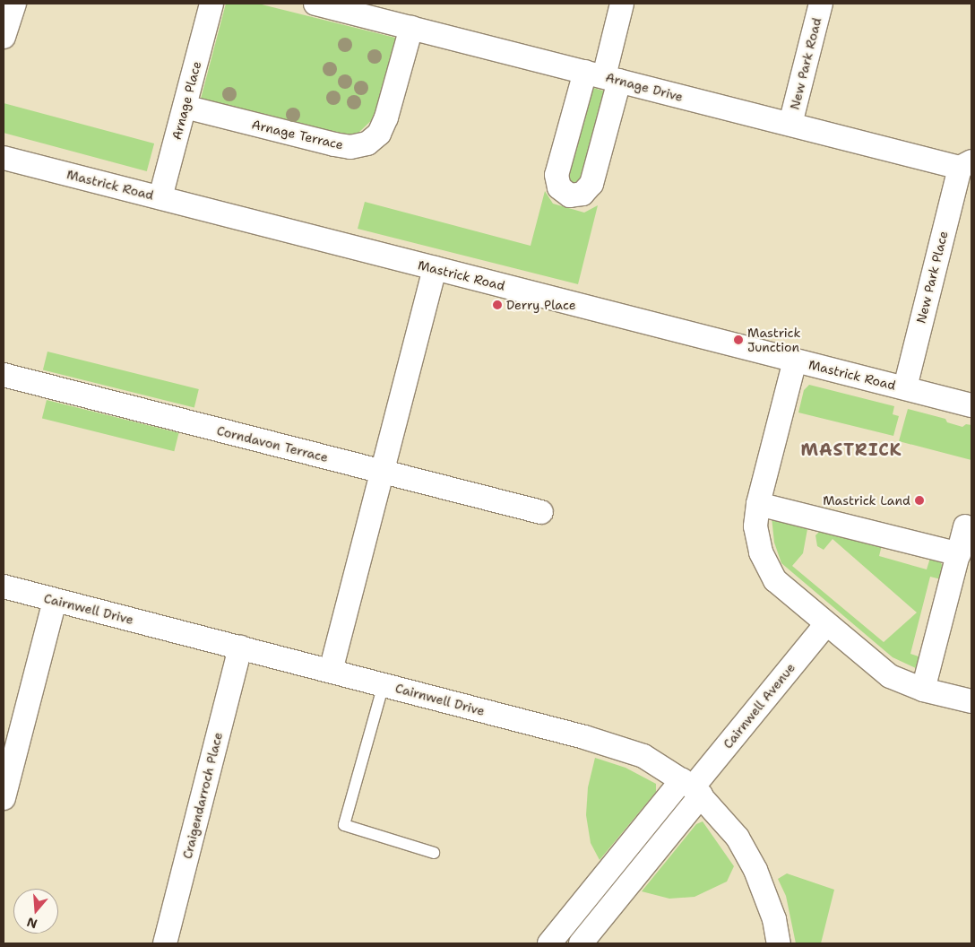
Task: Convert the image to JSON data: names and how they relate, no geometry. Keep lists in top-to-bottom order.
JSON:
{
  "streets": {
    "street": [
      "New Park Road",
      "Arnage Drive",
      "Arnage Place",
      "Arnage Terrace",
      "Mastrick Road",
      "New Park Place",
      "Corndavon Terrace",
      "Cairnwell Drive",
      "Cairnwell Avenue",
      "Craigendarroch Place"
    ]
  },
  "crossings": [
    ["New Park Road", "Arnage Drive"],
    ["Arnage Drive", "Arnage Terrace"],
    ["Arnage Drive", "New Park Place"],
    ["Arnage Place", "Arnage Terrace"],
    ["Arnage Place", "Mastrick Road"],
    ["Mastrick Road", "New Park Place"],
    ["Cairnwell Drive", "Cairnwell Avenue"],
    ["Cairnwell Drive", "Craigendarroch Place"]
  ],
  "districts": ["MASTRICK"],
  "places": ["Derry Place", "Mastrick Junction", "Mastrick Land"],
  "north": "bottom"
}
